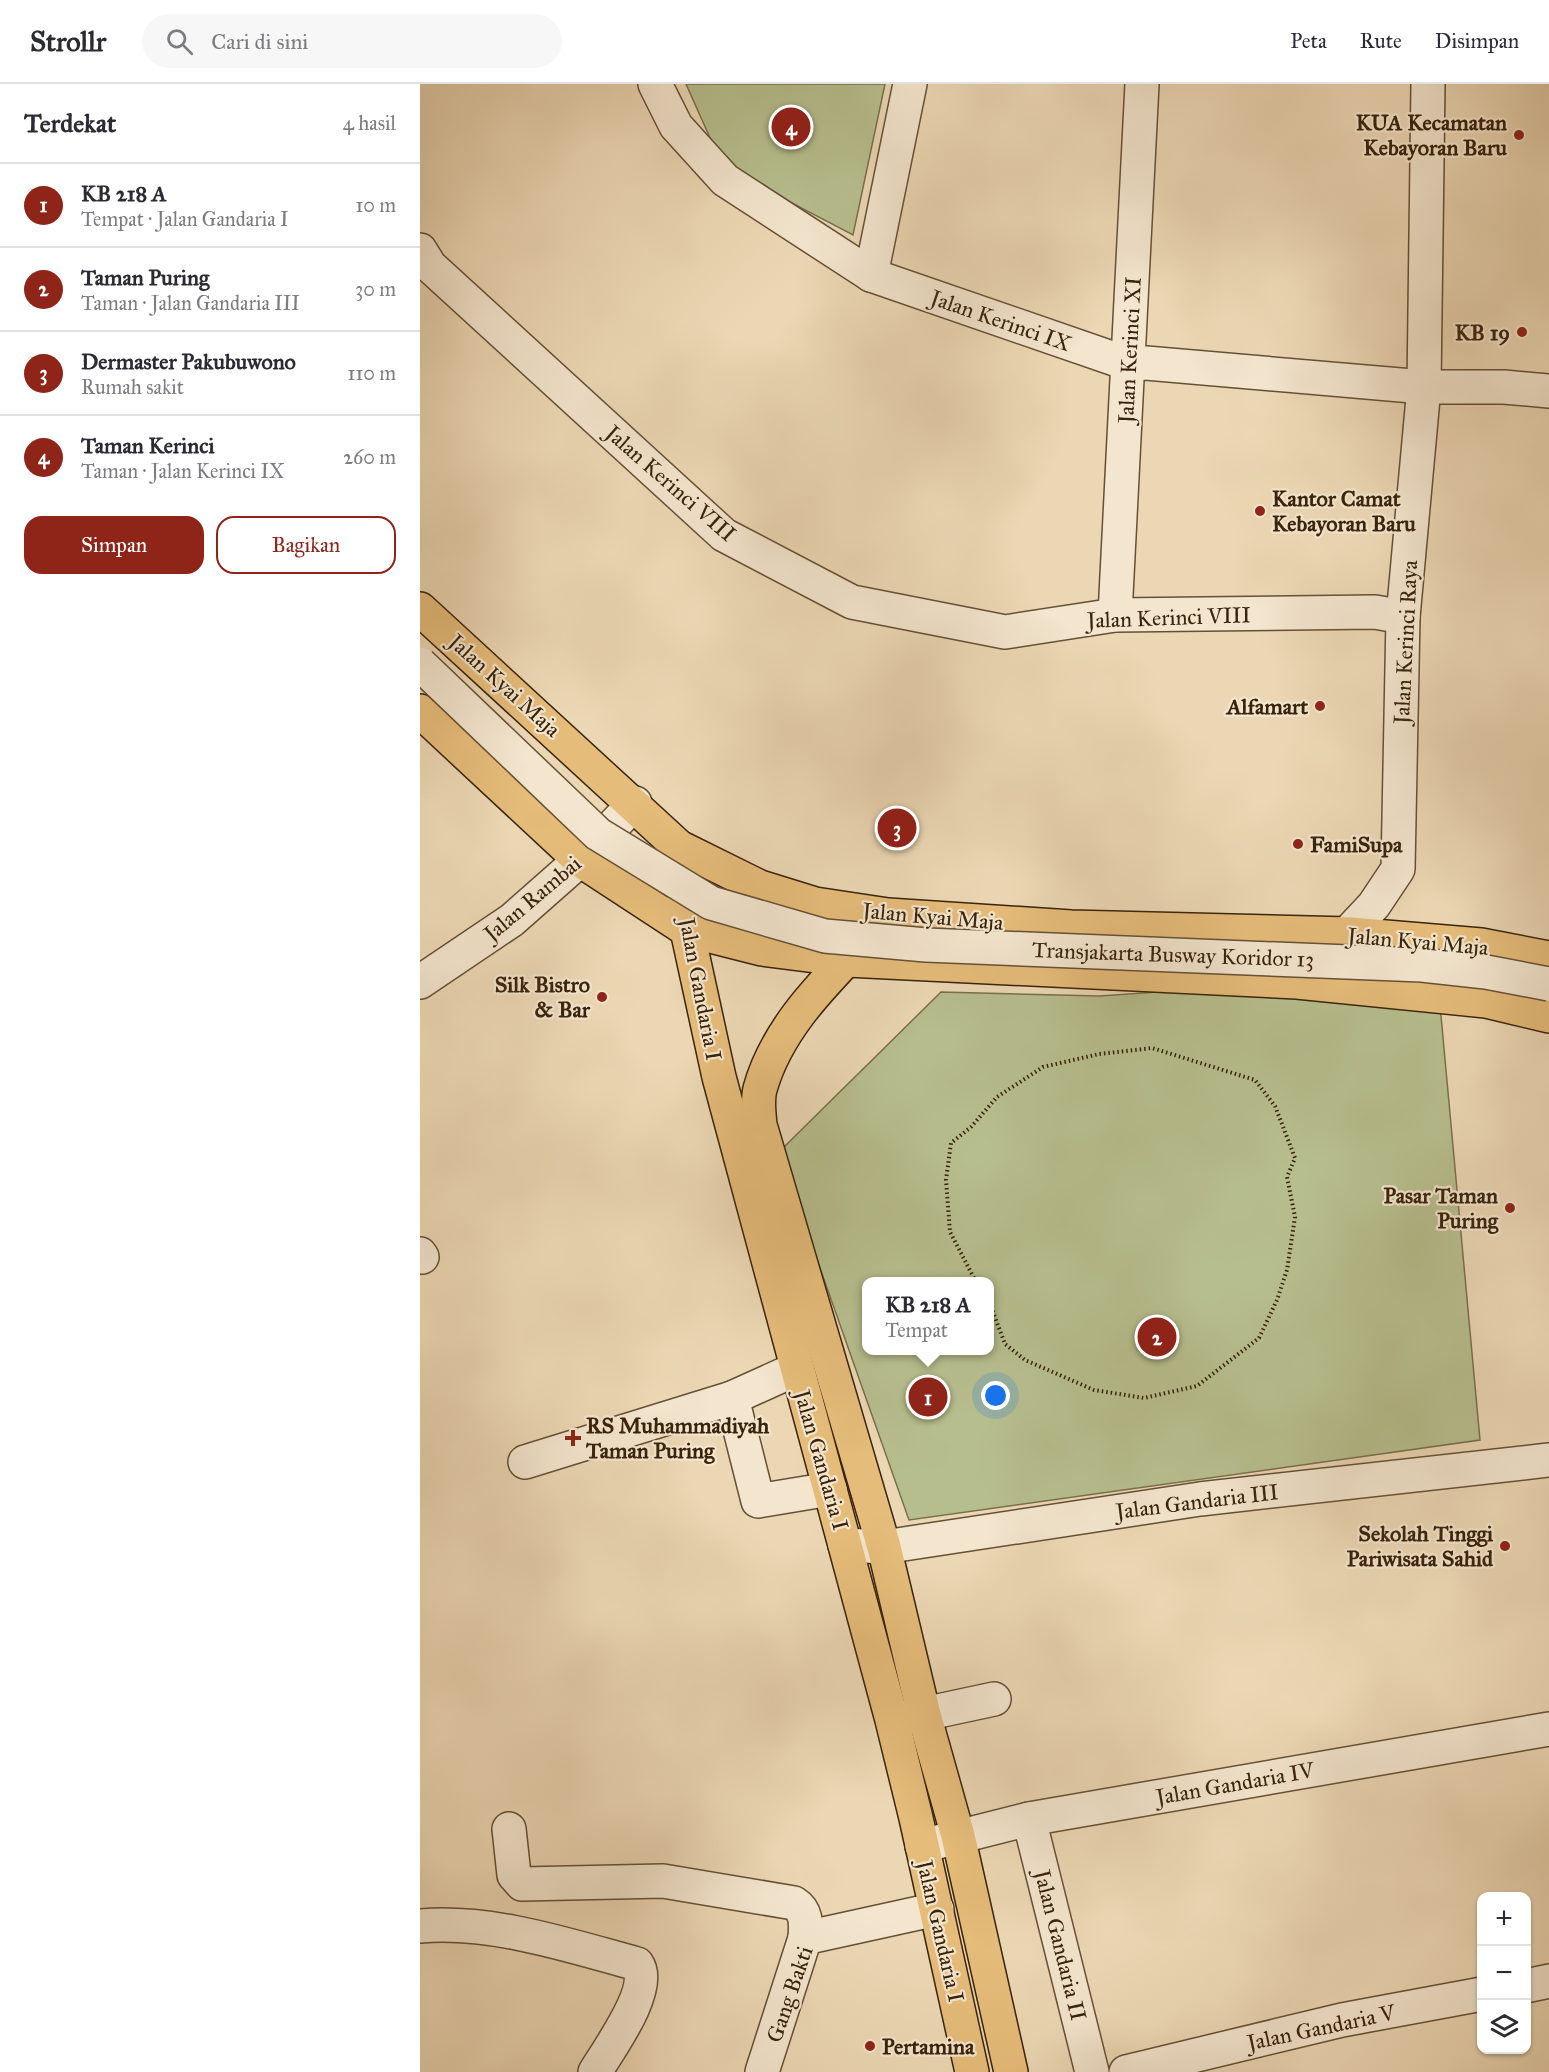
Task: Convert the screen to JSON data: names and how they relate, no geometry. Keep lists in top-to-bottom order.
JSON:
{
  "streets": {
    "main road": ["Jalan Kyai Maja", "Jalan Gandaria I"],
    "street": [
      "Jalan Kerinci IX",
      "Jalan Kerinci XI",
      "Jalan Kerinci VIII",
      "Jalan Kerinci Raya",
      "Jalan Rambai",
      "Transjakarta Busway Koridor 13",
      "Jalan Gandaria III",
      "Jalan Gandaria IV",
      "Jalan Gandaria II",
      "Gang Bakti",
      "Jalan Gandaria V"
    ]
  },
  "crossings": [
    ["Jalan Kerinci IX", "Jalan Kerinci XI"],
    ["Jalan Kerinci IX", "Jalan Kerinci Raya"],
    ["Jalan Kerinci XI", "Jalan Kerinci VIII"],
    ["Jalan Kerinci VIII", "Jalan Kerinci Raya"],
    ["Jalan Kerinci Raya", "Jalan Kyai Maja"],
    ["Jalan Kyai Maja", "Jalan Rambai"],
    ["Jalan Kyai Maja", "Jalan Gandaria I"],
    ["Jalan Gandaria I", "Jalan Gandaria III"],
    ["Jalan Gandaria I", "Jalan Gandaria IV"],
    ["Jalan Gandaria I", "Gang Bakti"],
    ["Jalan Gandaria IV", "Jalan Gandaria II"]
  ],
  "places": {
    "other": [
      "KUA Kecamatan Kebayoran Baru",
      "KB 19",
      "Kantor Camat Kebayoran Baru",
      "Alfamart",
      "FamiSupa",
      "Silk Bistro & Bar",
      "Pasar Taman Puring",
      "Sekolah Tinggi Pariwisata Sahid",
      "Pertamina"
    ],
    "health": ["RS Muhammadiyah Taman Puring"]
  },
  "page": {
    "header": "Strollr",
    "search": "Cari di sini",
    "nav": ["Peta", "Rute", "Disimpan"],
    "heading": ["Terdekat", "4 hasil"],
    "pins": [
      "4",
      "3",
      "2",
      "1"
    ],
    "list": [
      {
        "mark": "1",
        "name": "KB 218 A",
        "note": "Tempat · Jalan Gandaria I",
        "value": "10 m"
      },
      {
        "mark": "2",
        "name": "Taman Puring",
        "note": "Taman · Jalan Gandaria III",
        "value": "30 m"
      },
      {
        "mark": "3",
        "name": "Dermaster Pakubuwono",
        "note": "Rumah sakit",
        "value": "110 m"
      },
      {
        "mark": "4",
        "name": "Taman Kerinci",
        "note": "Taman · Jalan Kerinci IX",
        "value": "260 m"
      }
    ],
    "buttons": ["Simpan", "Bagikan"],
    "popup": ["KB 218 A", "Tempat"],
    "map_buttons": ["+", "−"]
  }
}
